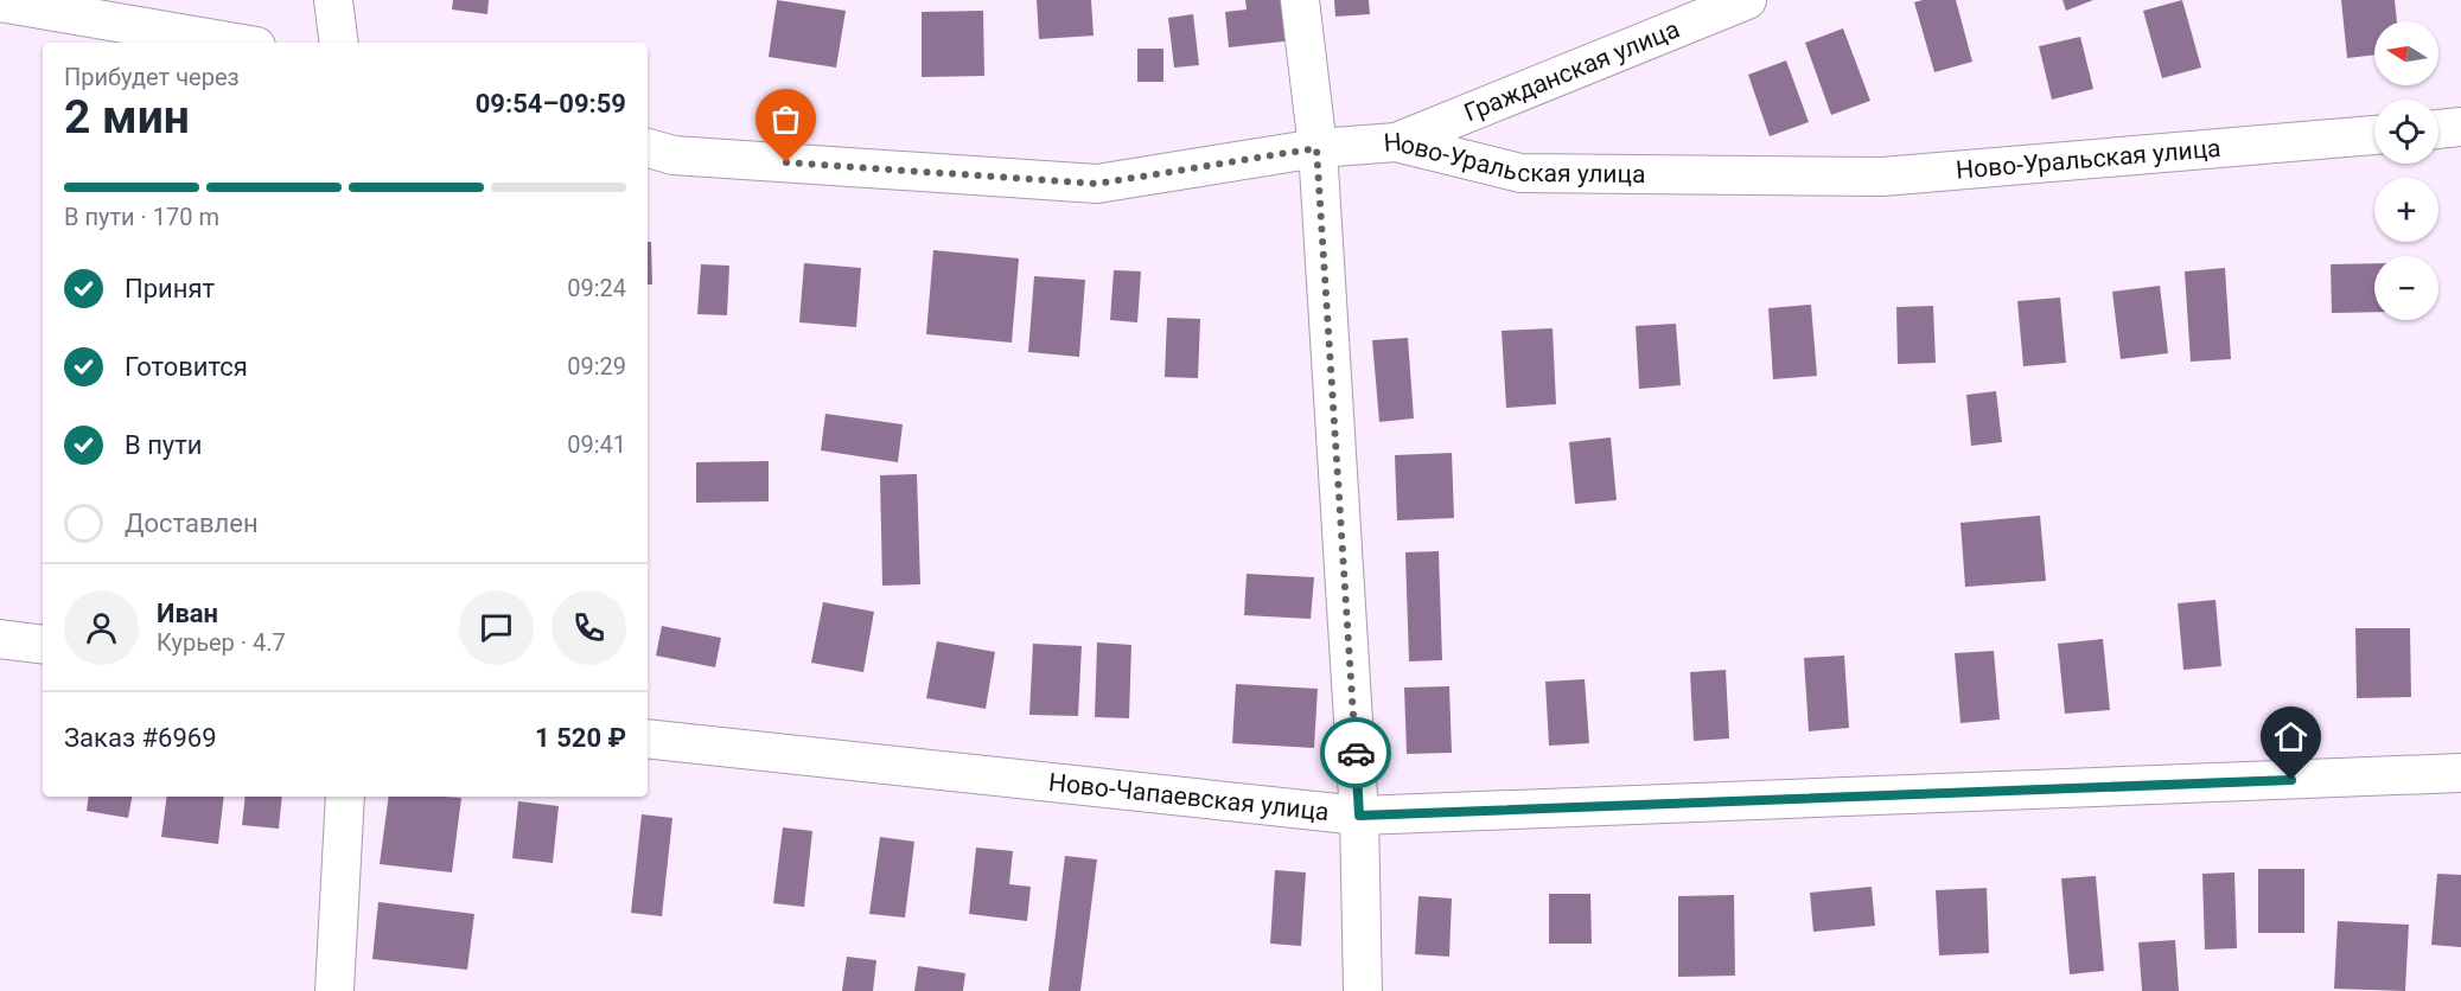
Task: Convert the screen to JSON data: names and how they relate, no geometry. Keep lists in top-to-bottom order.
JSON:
{
  "streets": {
    "street": ["Гражданская улица", "Ново-Уральская улица", "Ново-Чапаевская улица"]
  },
  "crossings": [
    ["Гражданская улица", "Ново-Уральская улица"]
  ],
  "north": "left",
  "page": {
    "map_buttons": ["+", "−"],
    "heading": ["2 мин", "Прибудет через", "09:54–09:59"],
    "panel": [
      "Иван",
      "Курьер · 4.7",
      "Заказ #6969",
      "1 520 ₽"
    ],
    "bar": "В пути · 170 m",
    "list": [
      ["Принят", "09:24"],
      ["Готовится", "09:29"],
      ["В пути", "09:41"],
      "Доставлен"
    ]
  }
}
